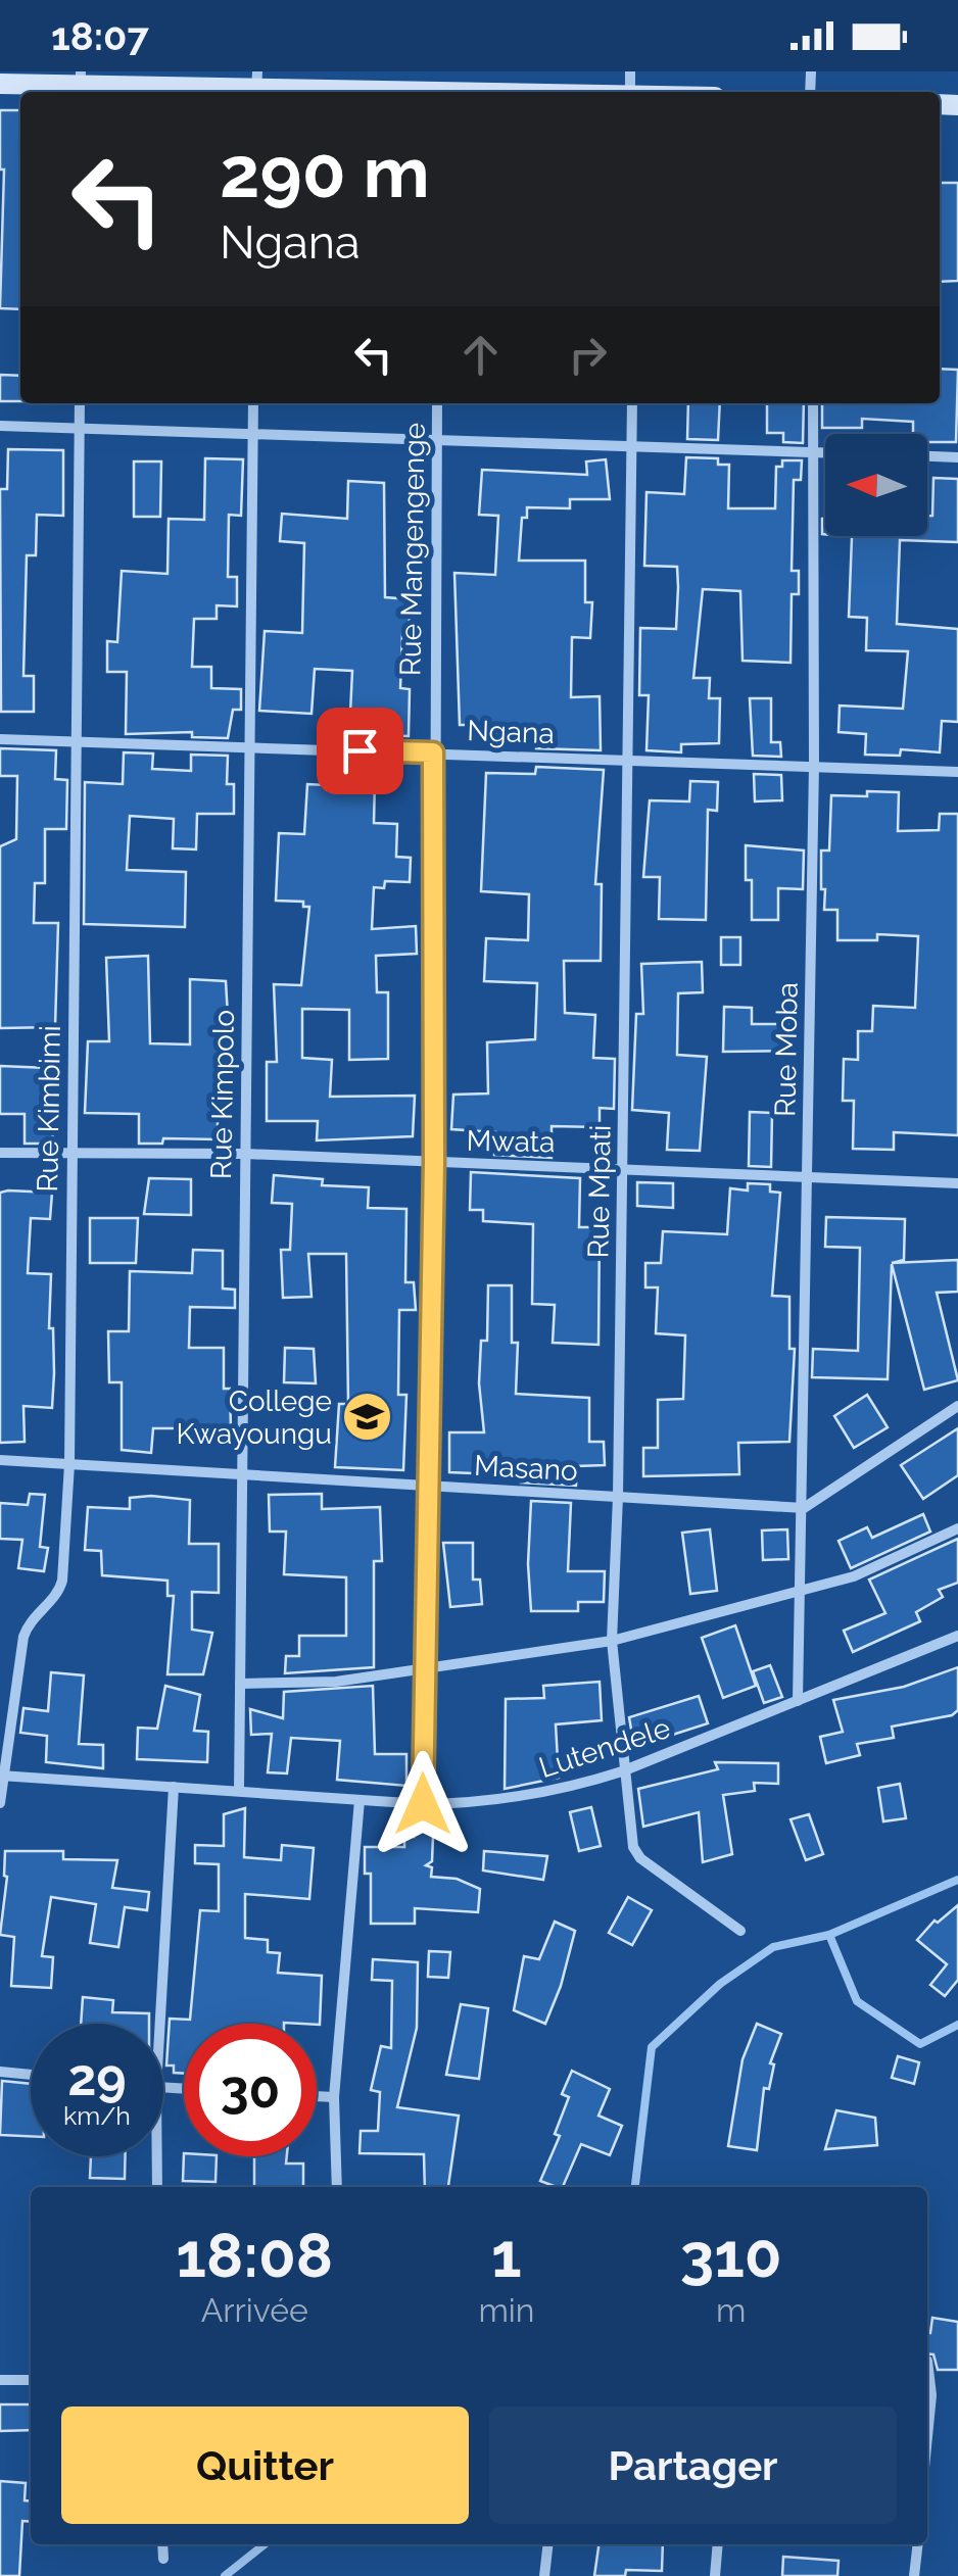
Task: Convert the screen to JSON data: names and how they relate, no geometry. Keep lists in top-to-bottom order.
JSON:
{
  "streets": {
    "street": [
      "Rue Mangengenge",
      "Ngana",
      "Rue Moba",
      "Rue Kimpolo",
      "Rue Kimbimi",
      "Mwata",
      "Rue Mpati",
      "Masano",
      "Lutendele"
    ]
  },
  "crossings": [
    ["Rue Mangengenge", "Ngana"],
    ["Rue Mangengenge", "Mwata"],
    ["Rue Mangengenge", "Masano"],
    ["Rue Mangengenge", "Lutendele"],
    ["Ngana", "Rue Moba"],
    ["Ngana", "Rue Kimpolo"],
    ["Ngana", "Rue Kimbimi"],
    ["Ngana", "Rue Mpati"],
    ["Rue Moba", "Mwata"],
    ["Rue Moba", "Masano"],
    ["Rue Moba", "Lutendele"],
    ["Rue Kimpolo", "Mwata"],
    ["Rue Kimpolo", "Masano"],
    ["Rue Kimpolo", "Lutendele"],
    ["Rue Kimbimi", "Mwata"],
    ["Rue Kimbimi", "Masano"],
    ["Rue Kimbimi", "Lutendele"],
    ["Mwata", "Rue Mpati"],
    ["Rue Mpati", "Masano"],
    ["Rue Mpati", "Lutendele"]
  ],
  "places": {
    "school or university": ["College Kwayoungu"]
  },
  "north": "left",
  "page": {
    "status": "18:07",
    "turn": ["290 m", "Ngana"],
    "speed": "29 km/h",
    "limit": "30",
    "eta": [
      "18:08",
      "Arrivée",
      "1",
      "min",
      "310",
      "m"
    ],
    "buttons": ["Quitter", "Partager"]
  }
}
